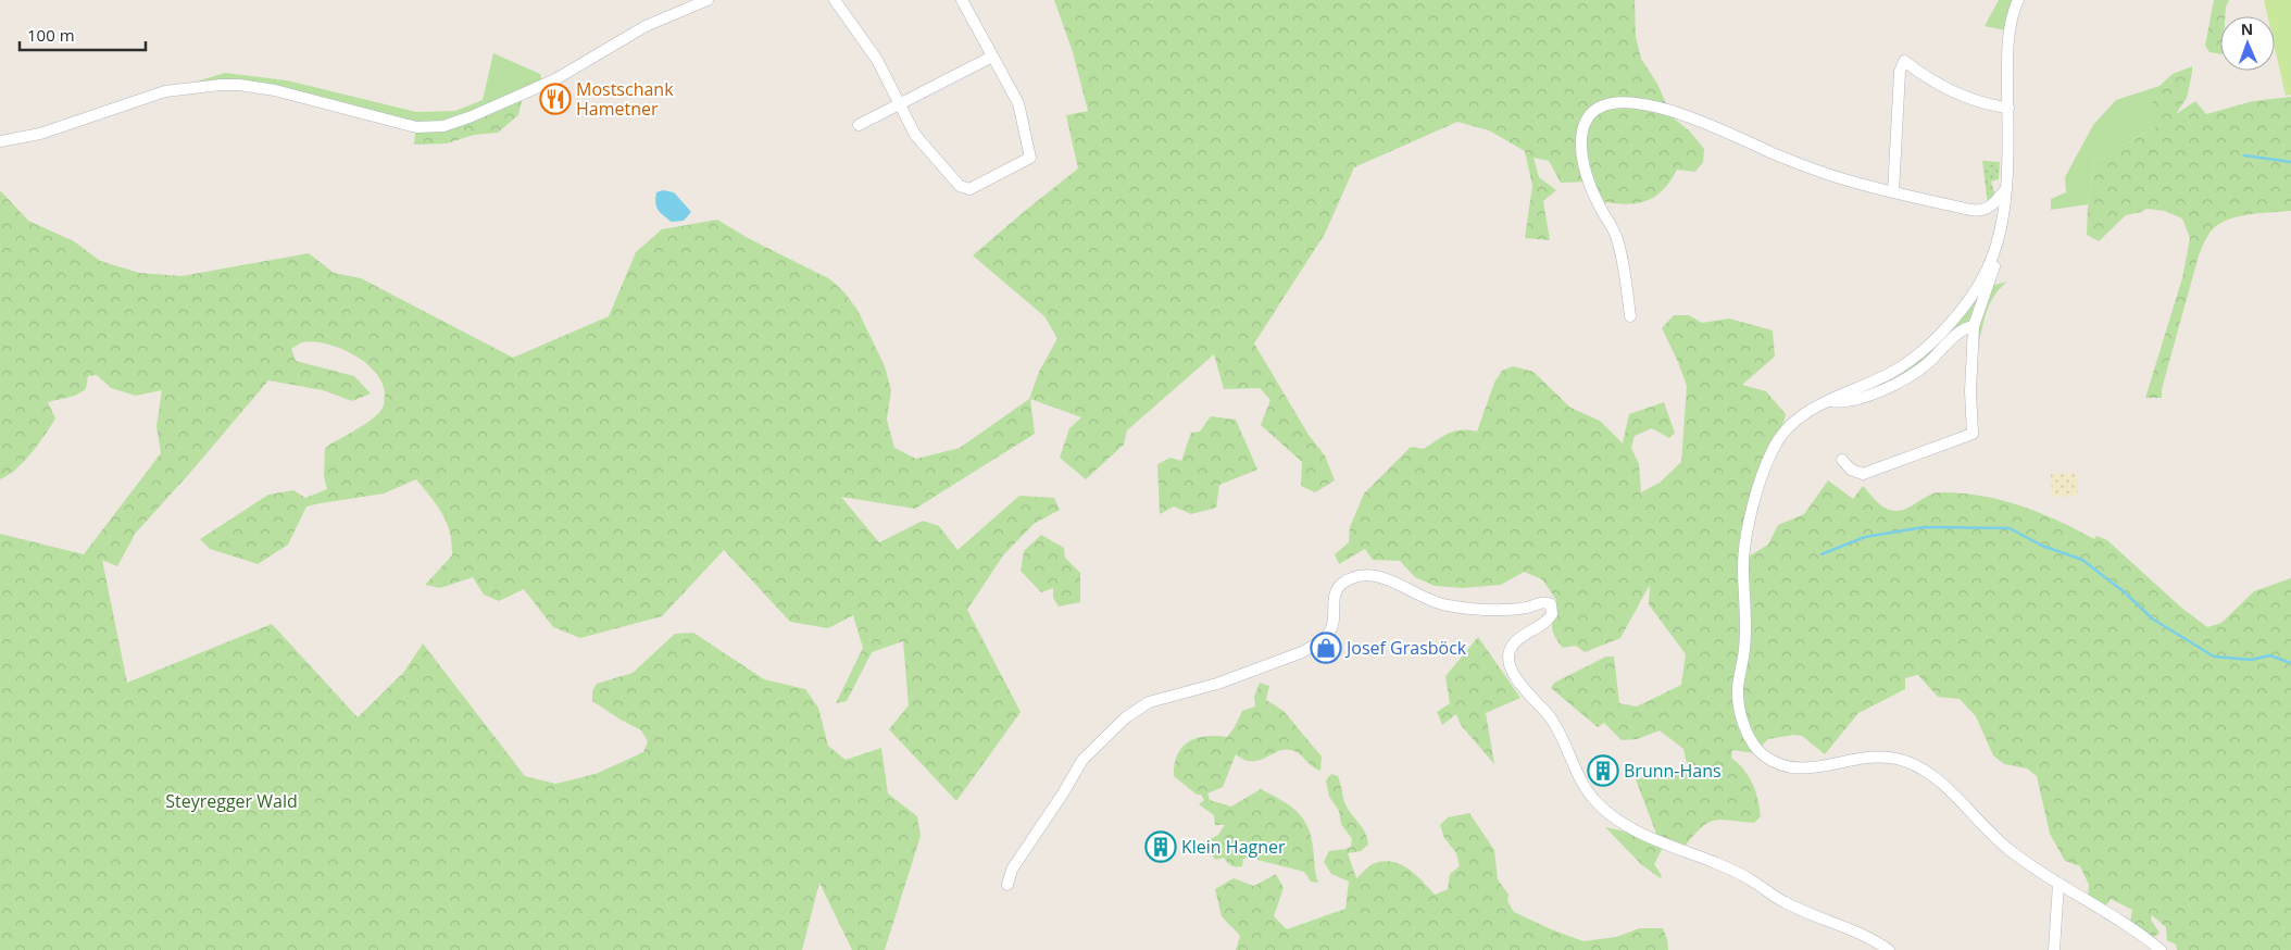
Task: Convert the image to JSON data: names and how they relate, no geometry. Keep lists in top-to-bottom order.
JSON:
{
  "parks": ["Steyregger Wald"],
  "places": {
    "restaurant": ["Mostschank Hametner"],
    "shop": ["Josef Grasböck"],
    "building": ["Brunn-Hans", "Klein Hagner"]
  },
  "scale_bar": "100 m",
  "north": "top"
}
